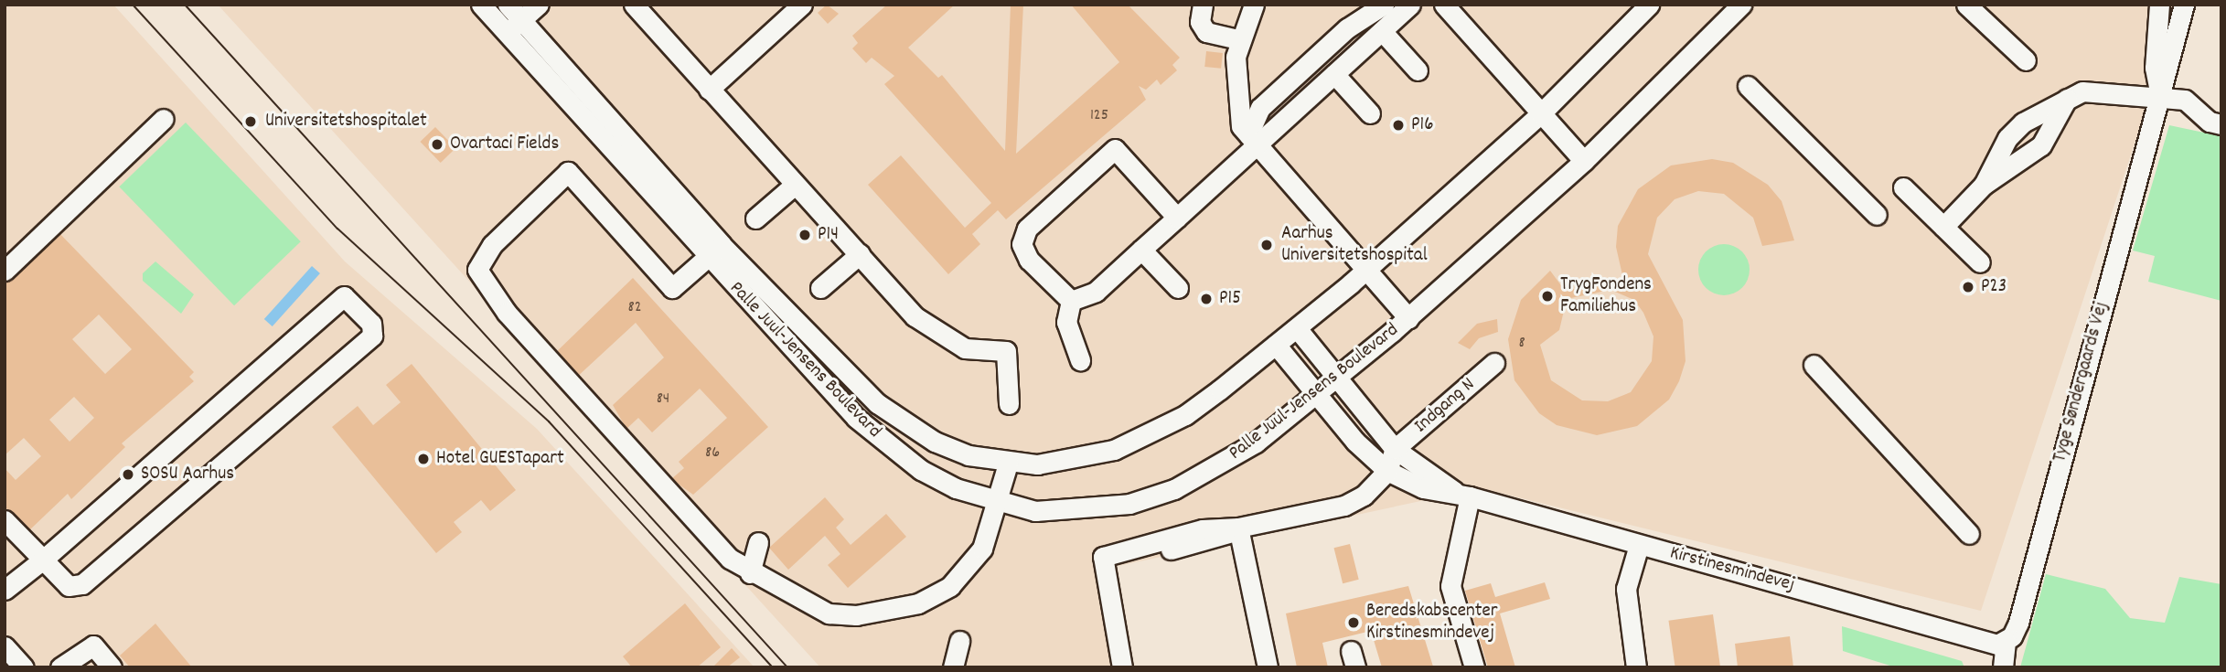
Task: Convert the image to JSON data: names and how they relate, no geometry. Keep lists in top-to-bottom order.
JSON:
{
  "streets": {
    "street": [
      "Palle Juul-Jensens Boulevard",
      "Tyge Søndergaards Vej",
      "Indgang N",
      "Kirstinesmindevej"
    ]
  },
  "crossings": [
    ["Palle Juul-Jensens Boulevard", "Kirstinesmindevej"],
    ["Tyge Søndergaards Vej", "Kirstinesmindevej"],
    ["Indgang N", "Kirstinesmindevej"]
  ],
  "places": [
    "Universitetshospitalet",
    "P16",
    "Ovartaci Fields",
    "P14",
    "Aarhus Universitetshospital",
    "P23",
    "TrygFondens Familiehus",
    "P15",
    "Hotel GUESTapart",
    "SOSU Aarhus",
    "Beredskabscenter Kirstinesmindevej"
  ],
  "house_numbers": [
    "125",
    "82",
    "8",
    "84",
    "86"
  ]
}
